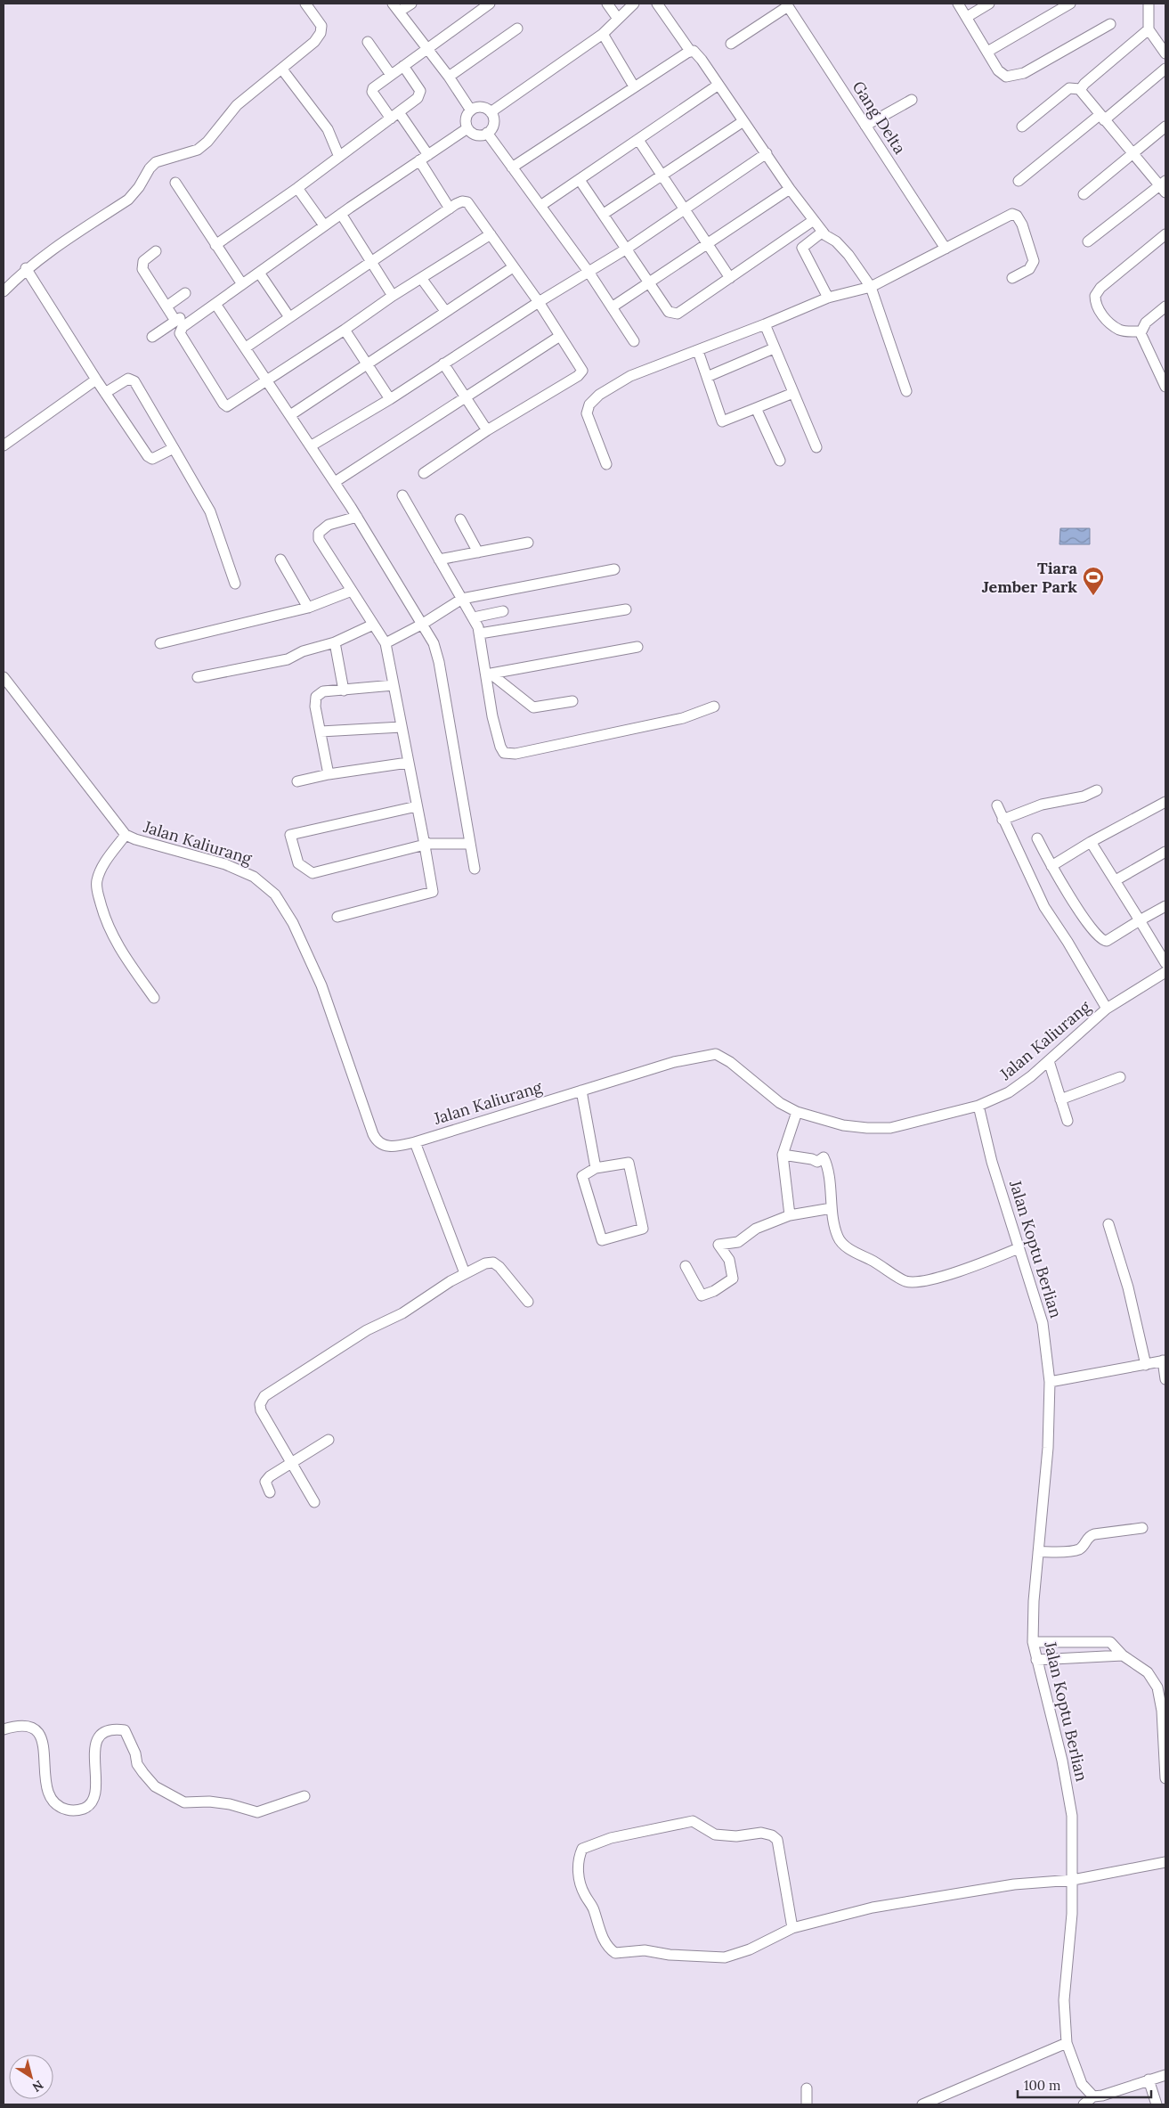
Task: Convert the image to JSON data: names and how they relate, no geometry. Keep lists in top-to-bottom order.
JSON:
{
  "streets": {
    "street": ["Gang Delta", "Jalan Kaliurang", "Jalan Koptu Berlian"]
  },
  "crossings": [
    ["Jalan Kaliurang", "Jalan Koptu Berlian"]
  ],
  "places": {
    "sports": ["Tiara Jember Park"]
  },
  "scale_bar": "100 m",
  "north": "bottom right"
}
